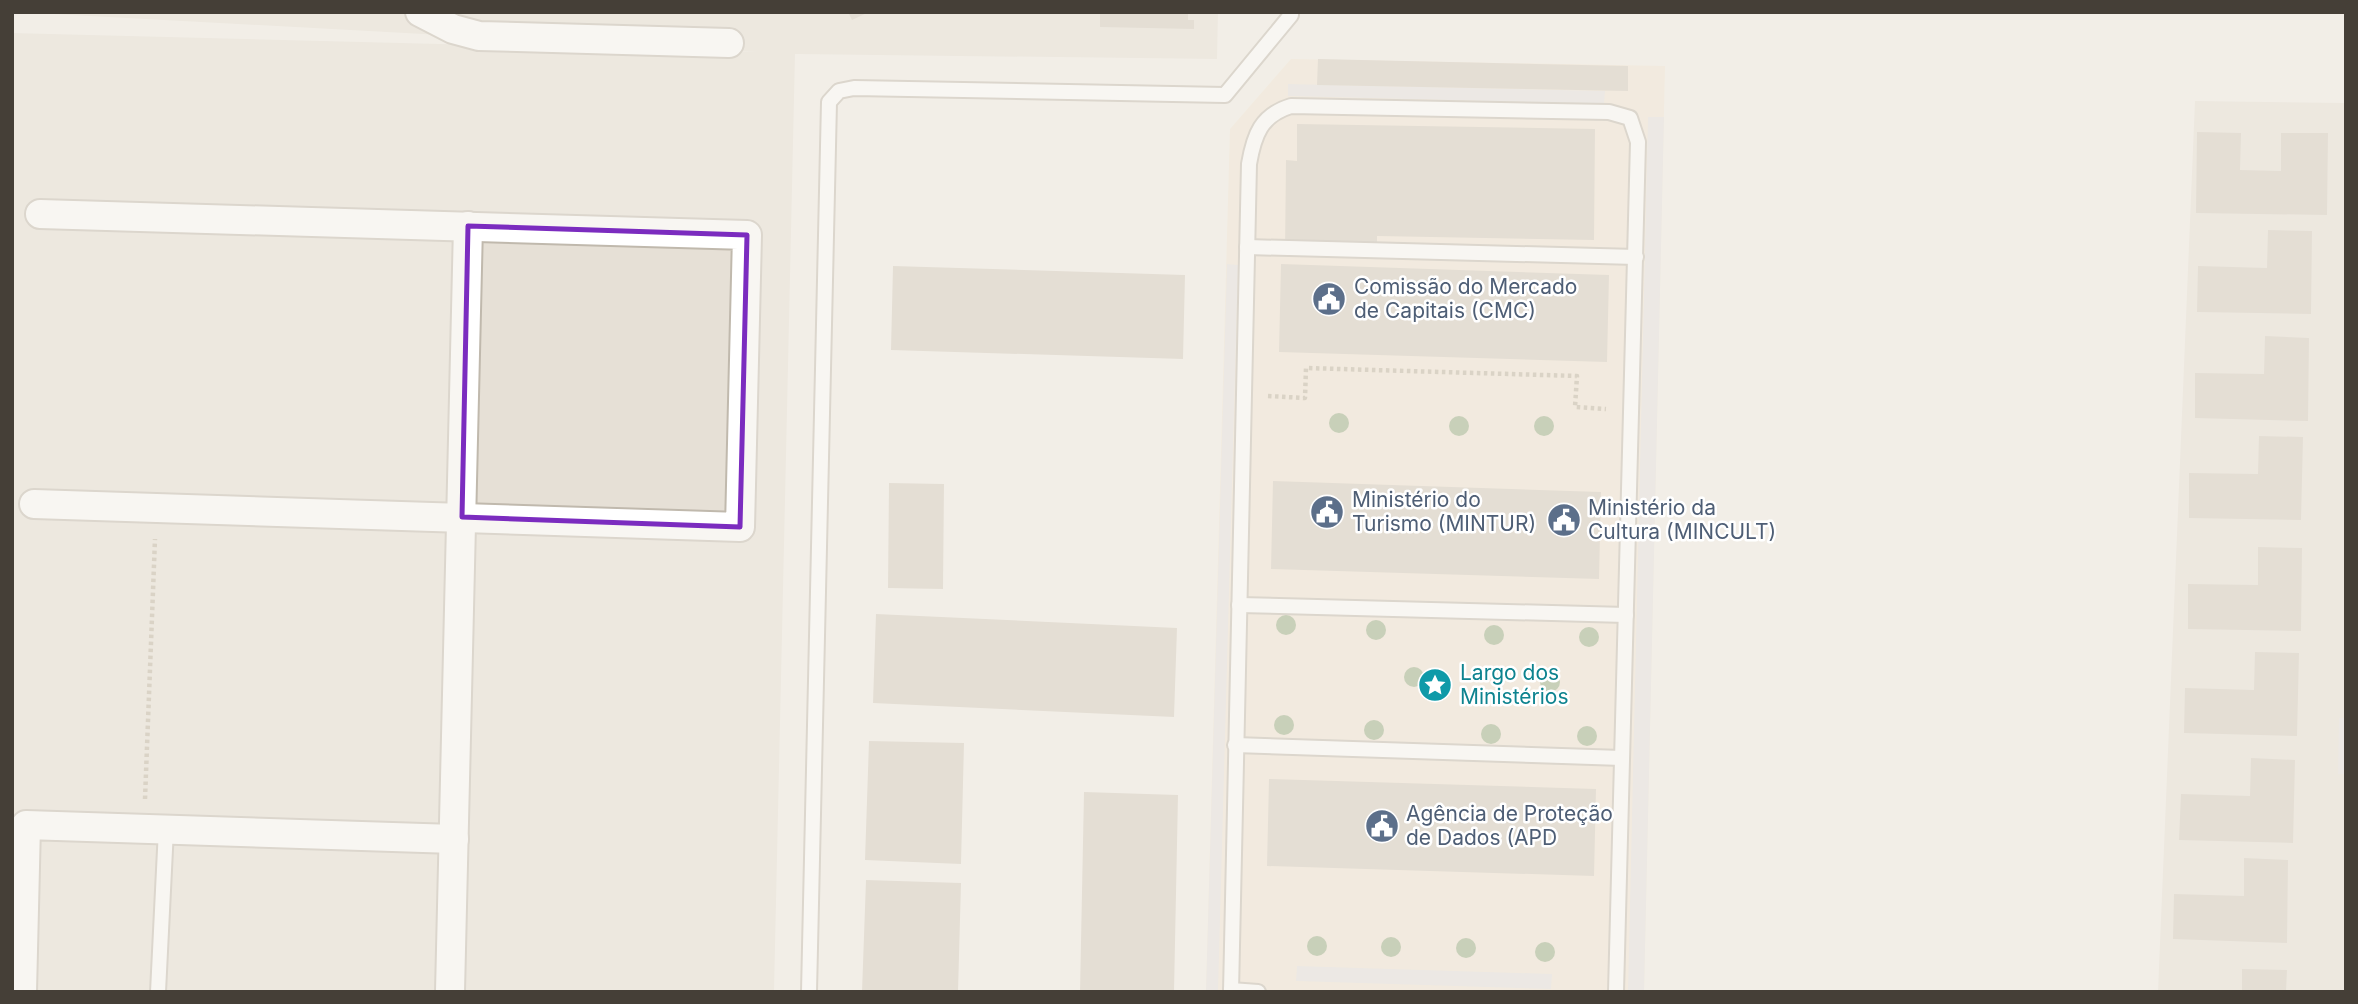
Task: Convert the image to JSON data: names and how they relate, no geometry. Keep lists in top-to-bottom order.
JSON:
{
  "places": {
    "public building": [
      "Comissão do Mercado de Capitais (CMC)",
      "Ministério do Turismo (MINTUR)",
      "Ministério da Cultura (MINCULT)",
      "Agência de Proteção de Dados (APD"
    ],
    "place": ["Largo dos Ministérios"]
  }
}
